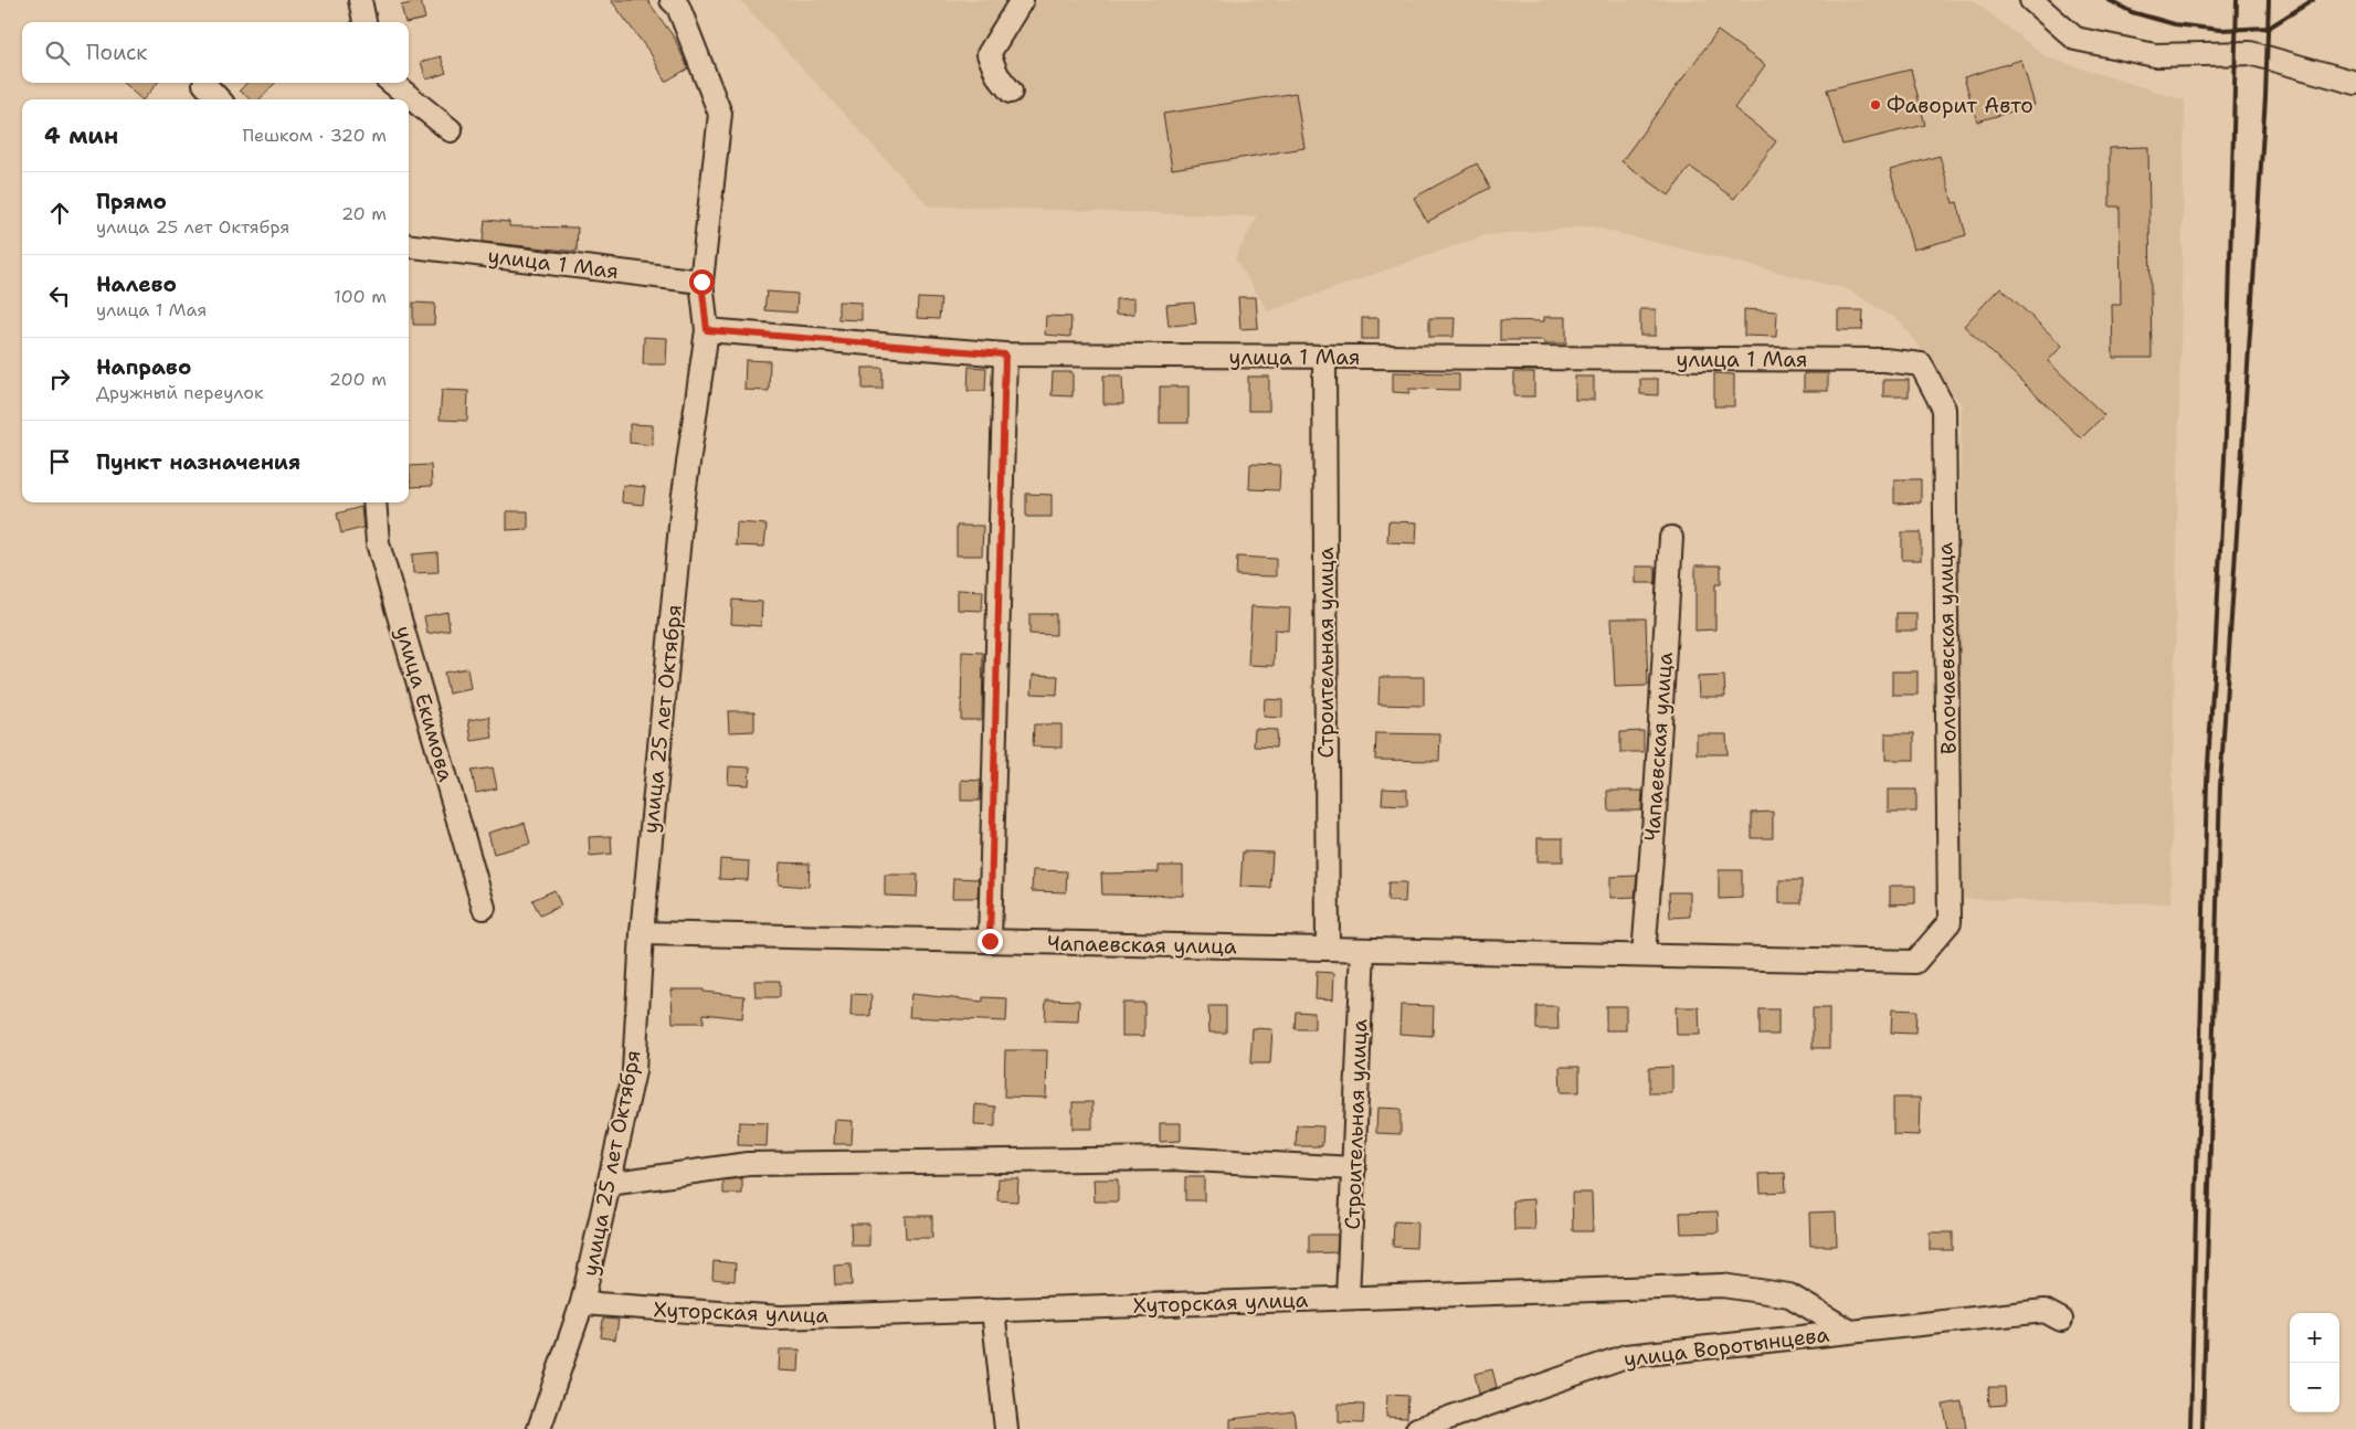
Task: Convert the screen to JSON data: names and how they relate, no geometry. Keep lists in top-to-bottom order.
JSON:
{
  "streets": {
    "street": [
      "улица 1 Мая",
      "Волочаевская улица",
      "Строительная улица",
      "улица Екимова",
      "улица 25 лет Октября",
      "Чапаевская улица",
      "Хуторская улица",
      "улица Воротынцева"
    ]
  },
  "crossings": [
    ["улица 1 Мая", "Волочаевская улица"],
    ["улица 1 Мая", "Строительная улица"],
    ["улица 1 Мая", "улица 25 лет Октября"],
    ["Волочаевская улица", "Чапаевская улица"],
    ["Строительная улица", "Чапаевская улица"],
    ["Строительная улица", "Хуторская улица"],
    ["улица 25 лет Октября", "Чапаевская улица"],
    ["улица 25 лет Октября", "Хуторская улица"],
    ["Хуторская улица", "улица Воротынцева"]
  ],
  "places": ["Фаворит Авто"],
  "page": {
    "search": "Поиск",
    "heading": ["4 мин", "Пешком · 320 m"],
    "list": [
      ["Прямо", "улица 25 лет Октября", "20 m"],
      ["Налево", "улица 1 Мая", "100 m"],
      ["Направо", "Дружный переулок", "200 m"],
      "Пункт назначения"
    ],
    "map_buttons": ["+", "−"]
  }
}
